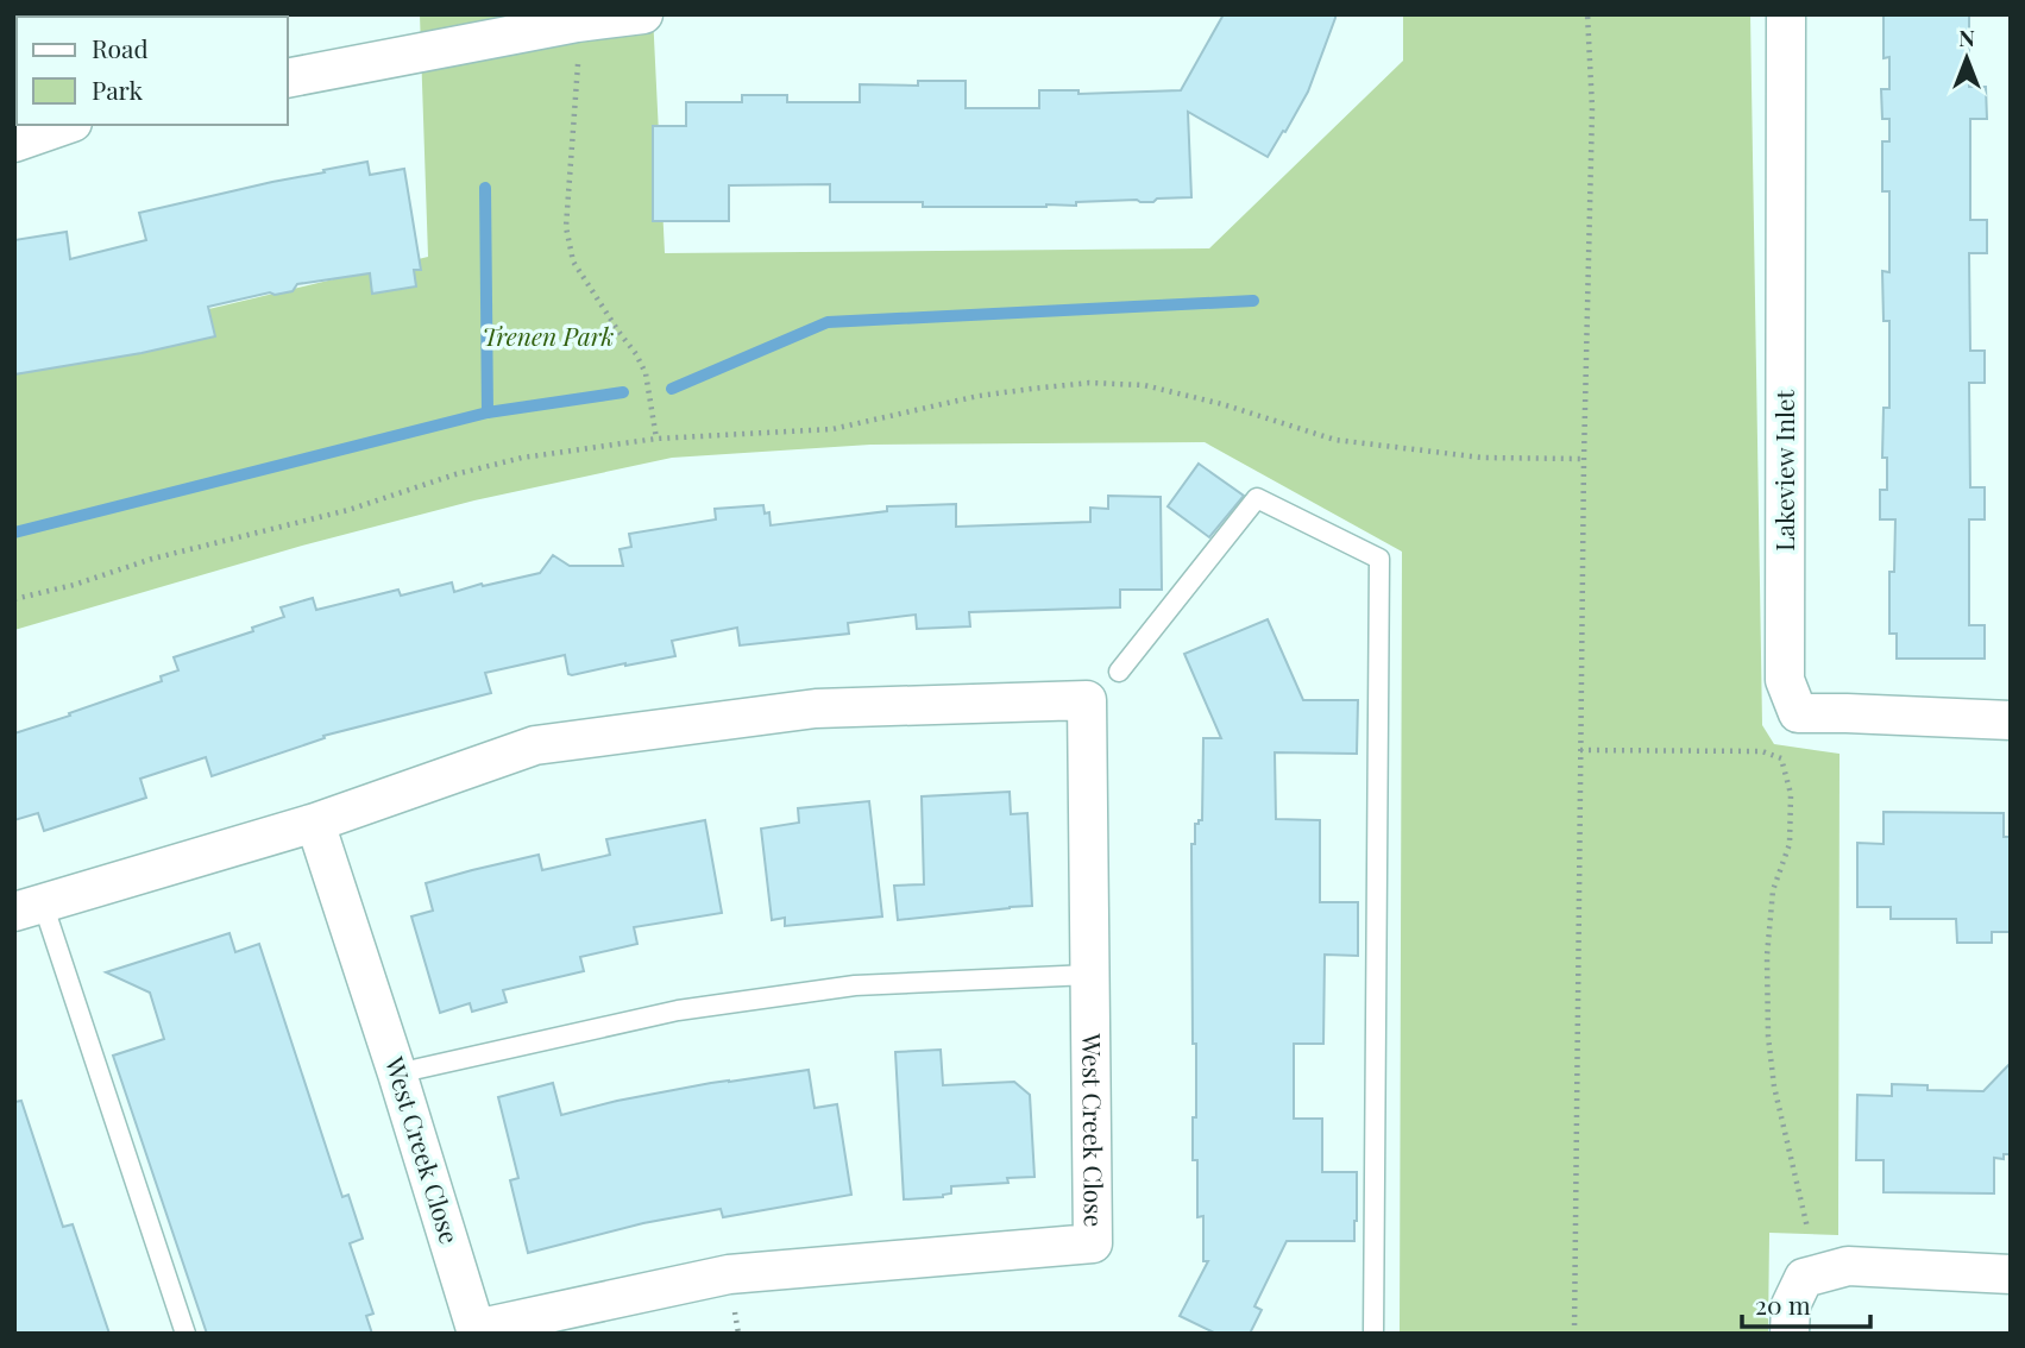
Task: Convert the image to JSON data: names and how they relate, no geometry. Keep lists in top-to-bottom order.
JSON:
{
  "streets": {
    "street": ["Lakeview Inlet", "West Creek Close"]
  },
  "parks": ["Trenen Park"],
  "legend": ["Road", "Park"],
  "scale_bar": "20 m",
  "north": "top"
}
